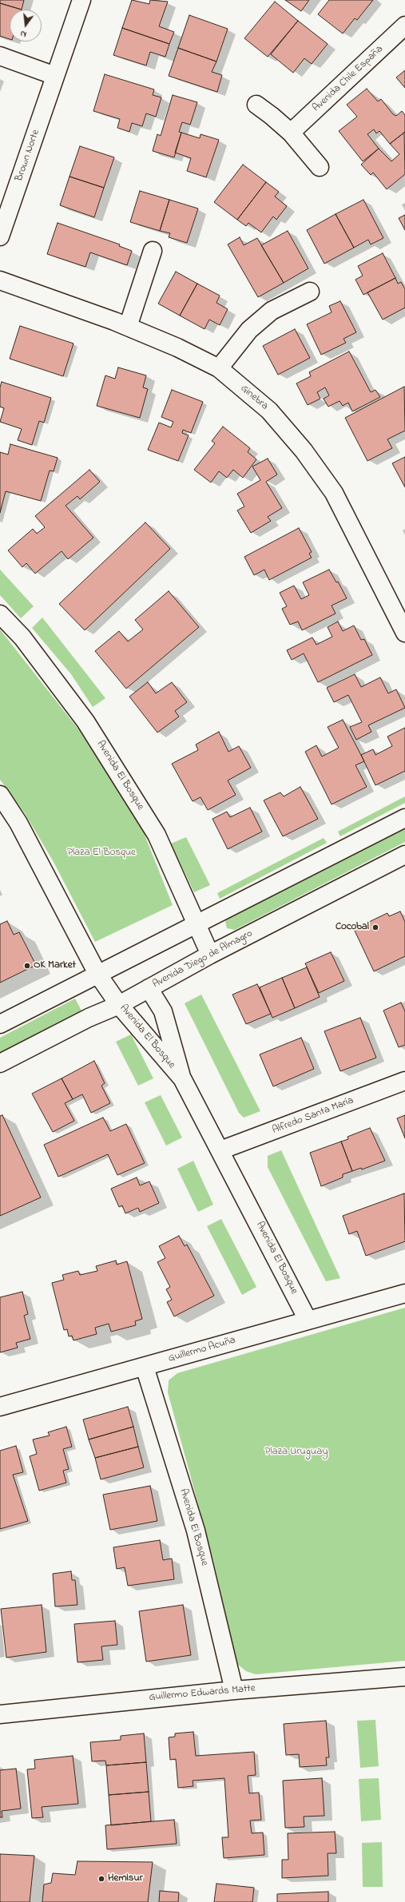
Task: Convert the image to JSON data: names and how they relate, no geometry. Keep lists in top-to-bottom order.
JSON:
{
  "streets": {
    "street": [
      "Avenida Chile España",
      "Brown Norte",
      "Ginebra",
      "Avenida El Bosque",
      "Avenida Diego de Almagro",
      "Alfredo Santa María",
      "Guillermo Acuña",
      "Guillermo Edwards Matte"
    ]
  },
  "crossings": [
    ["Avenida El Bosque", "Avenida Diego de Almagro"],
    ["Avenida El Bosque", "Alfredo Santa María"],
    ["Avenida El Bosque", "Guillermo Acuña"],
    ["Avenida El Bosque", "Guillermo Edwards Matte"]
  ],
  "parks": ["Plaza El Bosque", "Plaza Uruguay"],
  "places": ["Cocobal", "OK Market", "Hemisur"],
  "north": "bottom"
}
